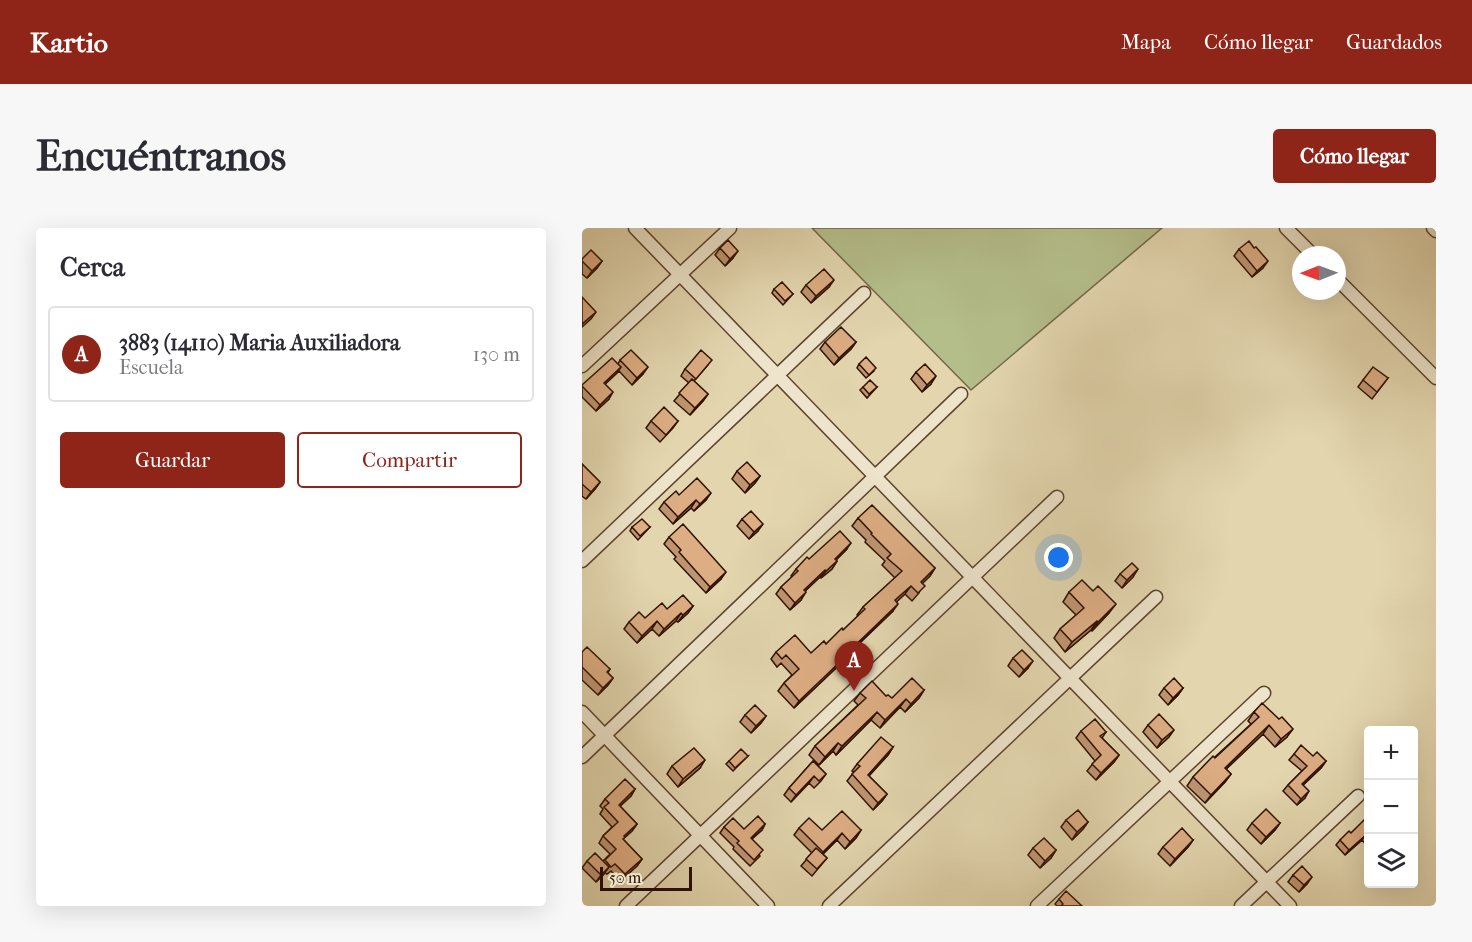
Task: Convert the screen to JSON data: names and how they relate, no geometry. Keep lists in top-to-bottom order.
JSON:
{
  "scale_bar": "50 m",
  "north": "left",
  "page": {
    "header": "Kartio",
    "nav": ["Mapa", "Cómo llegar", "Guardados"],
    "buttons": [
      "Cómo llegar",
      ["Guardar", "Compartir"]
    ],
    "title": "Encuéntranos",
    "heading": "Cerca",
    "list": [
      {
        "mark": "A",
        "name": "3883 (14110) Maria Auxiliadora",
        "note": "Escuela",
        "value": "130 m"
      }
    ],
    "pins": "A",
    "map_buttons": ["+", "−"],
    "scale": "50 m"
  }
}
